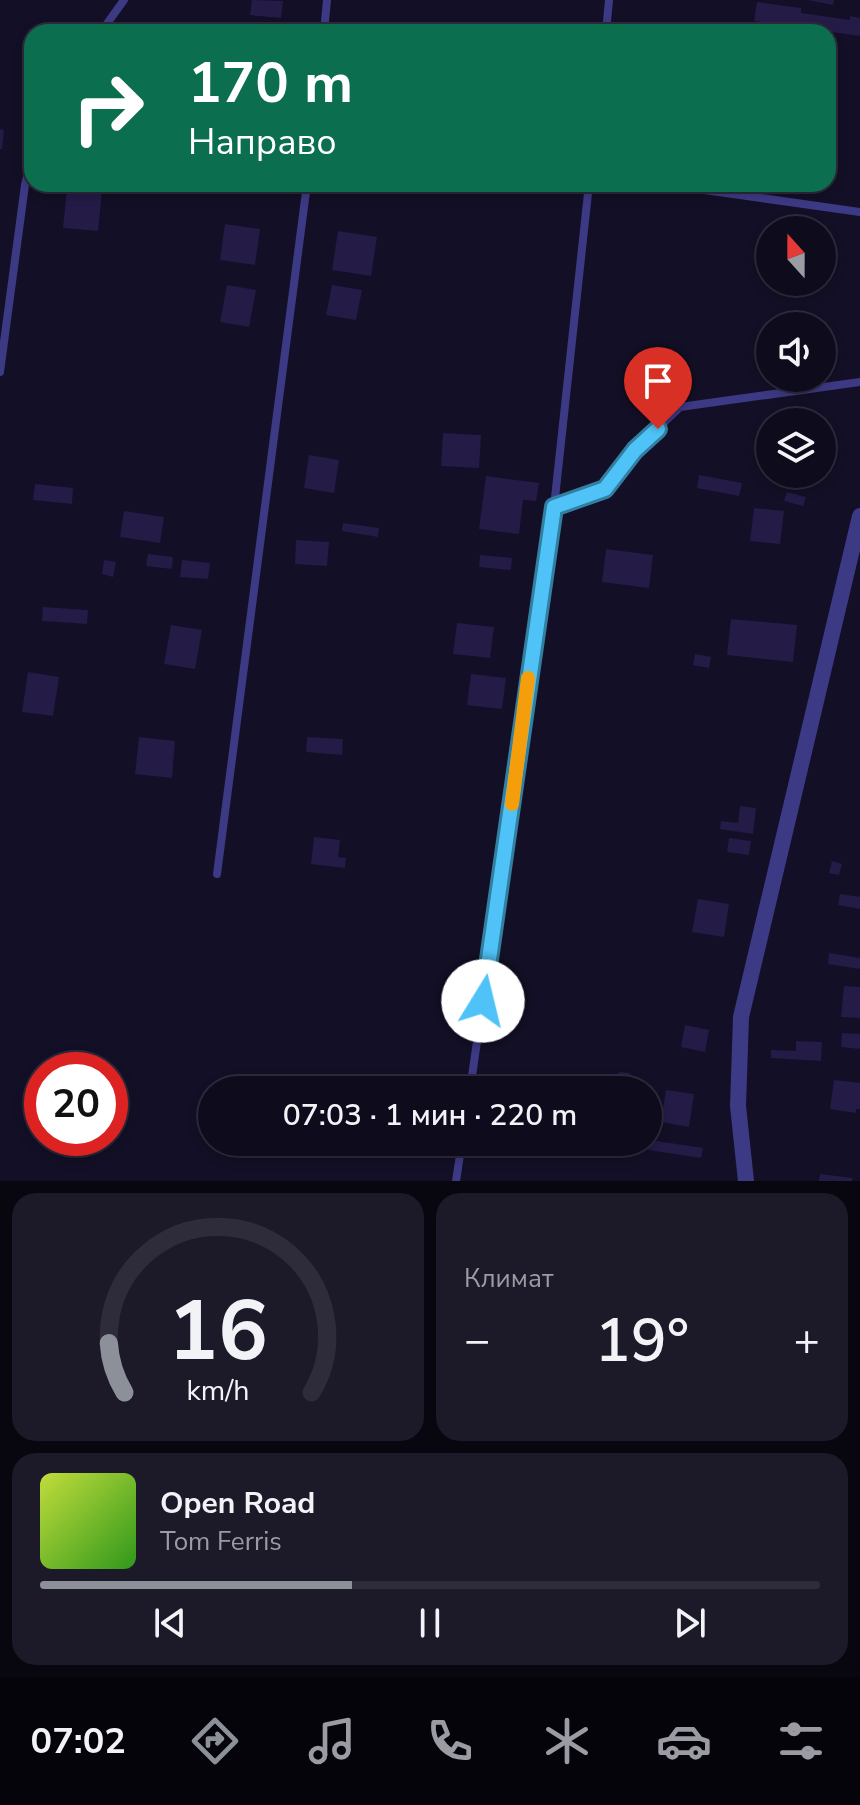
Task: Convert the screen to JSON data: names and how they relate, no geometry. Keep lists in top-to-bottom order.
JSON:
{
  "north": "top",
  "page": {
    "turn": ["170 m", "Направо"],
    "limit": "20",
    "trip": "07:03 · 1 мин · 220 m",
    "tile": "Климат",
    "heat": ["−", "19°", "+"],
    "song": ["Open Road", "Tom Ferris"],
    "tabs": "07:02",
    "gauge": ["16", "km/h"]
  }
}
